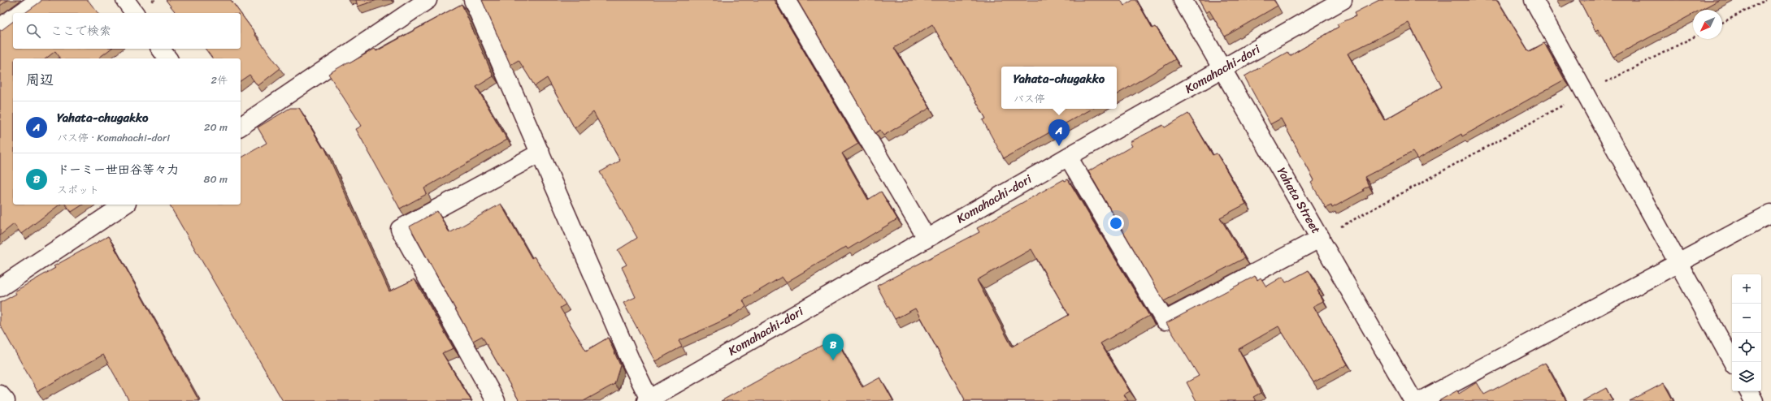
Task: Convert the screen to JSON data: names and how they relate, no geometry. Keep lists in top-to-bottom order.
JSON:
{
  "streets": {
    "street": ["Komahachi-dori", "Yahata Street"]
  },
  "crossings": [
    ["Komahachi-dori", "Yahata Street"]
  ],
  "north": "bottom left",
  "page": {
    "search": "ここで検索",
    "heading": ["周辺", "2件"],
    "popup": ["Yahata-chugakko", "バス停"],
    "list": [
      {
        "mark": "A",
        "name": "Yahata-chugakko",
        "note": "バス停 · Komahachi-dori",
        "value": "20 m"
      },
      {
        "mark": "B",
        "name": "ドーミー世田谷等々力",
        "note": "スポット",
        "value": "80 m"
      }
    ],
    "pins": ["A", "B"],
    "map_buttons": ["+", "−"]
  }
}
